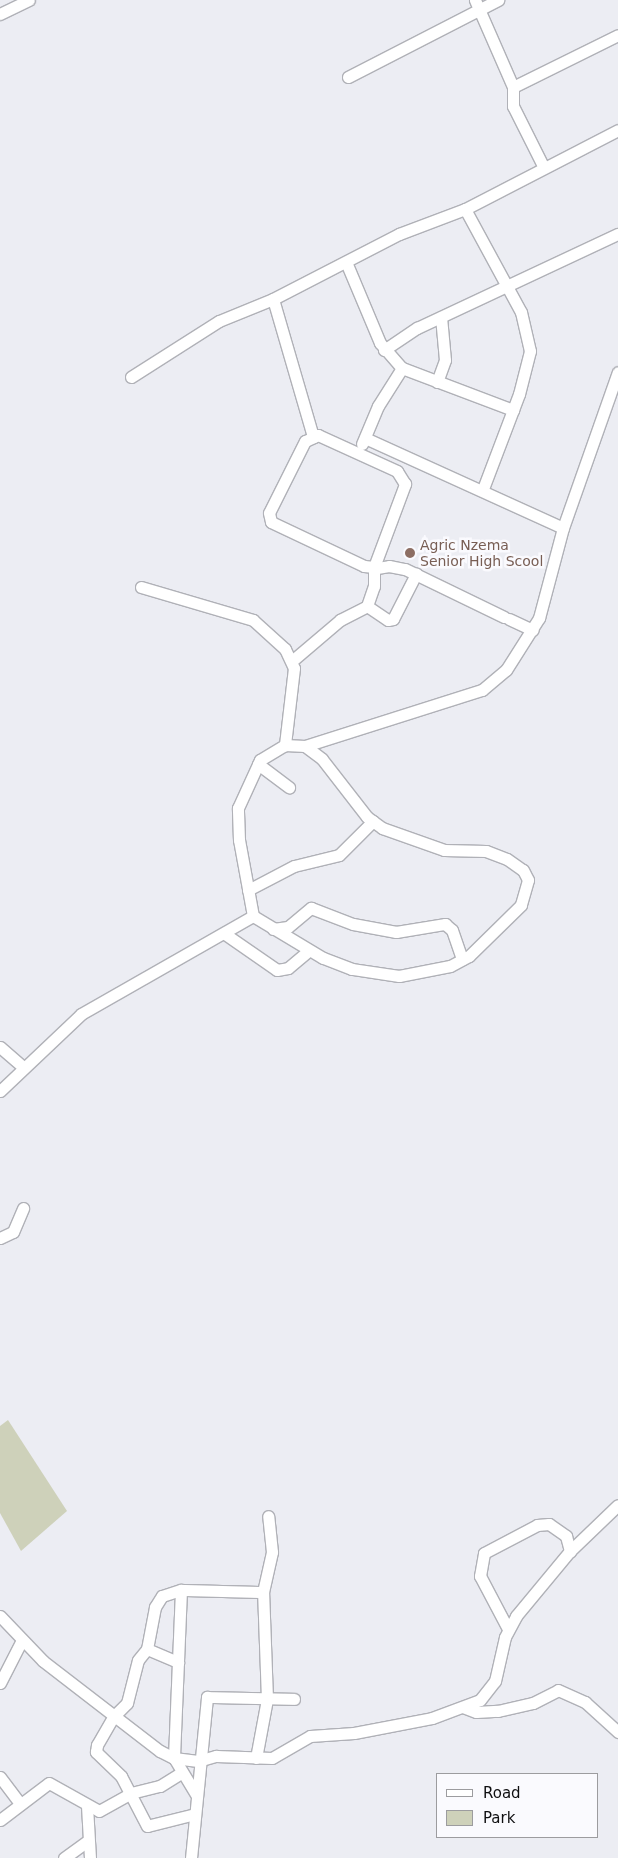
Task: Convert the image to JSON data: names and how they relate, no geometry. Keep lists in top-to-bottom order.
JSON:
{
  "places": ["Agric Nzema Senior High Scool"],
  "legend": ["Road", "Park"]
}
